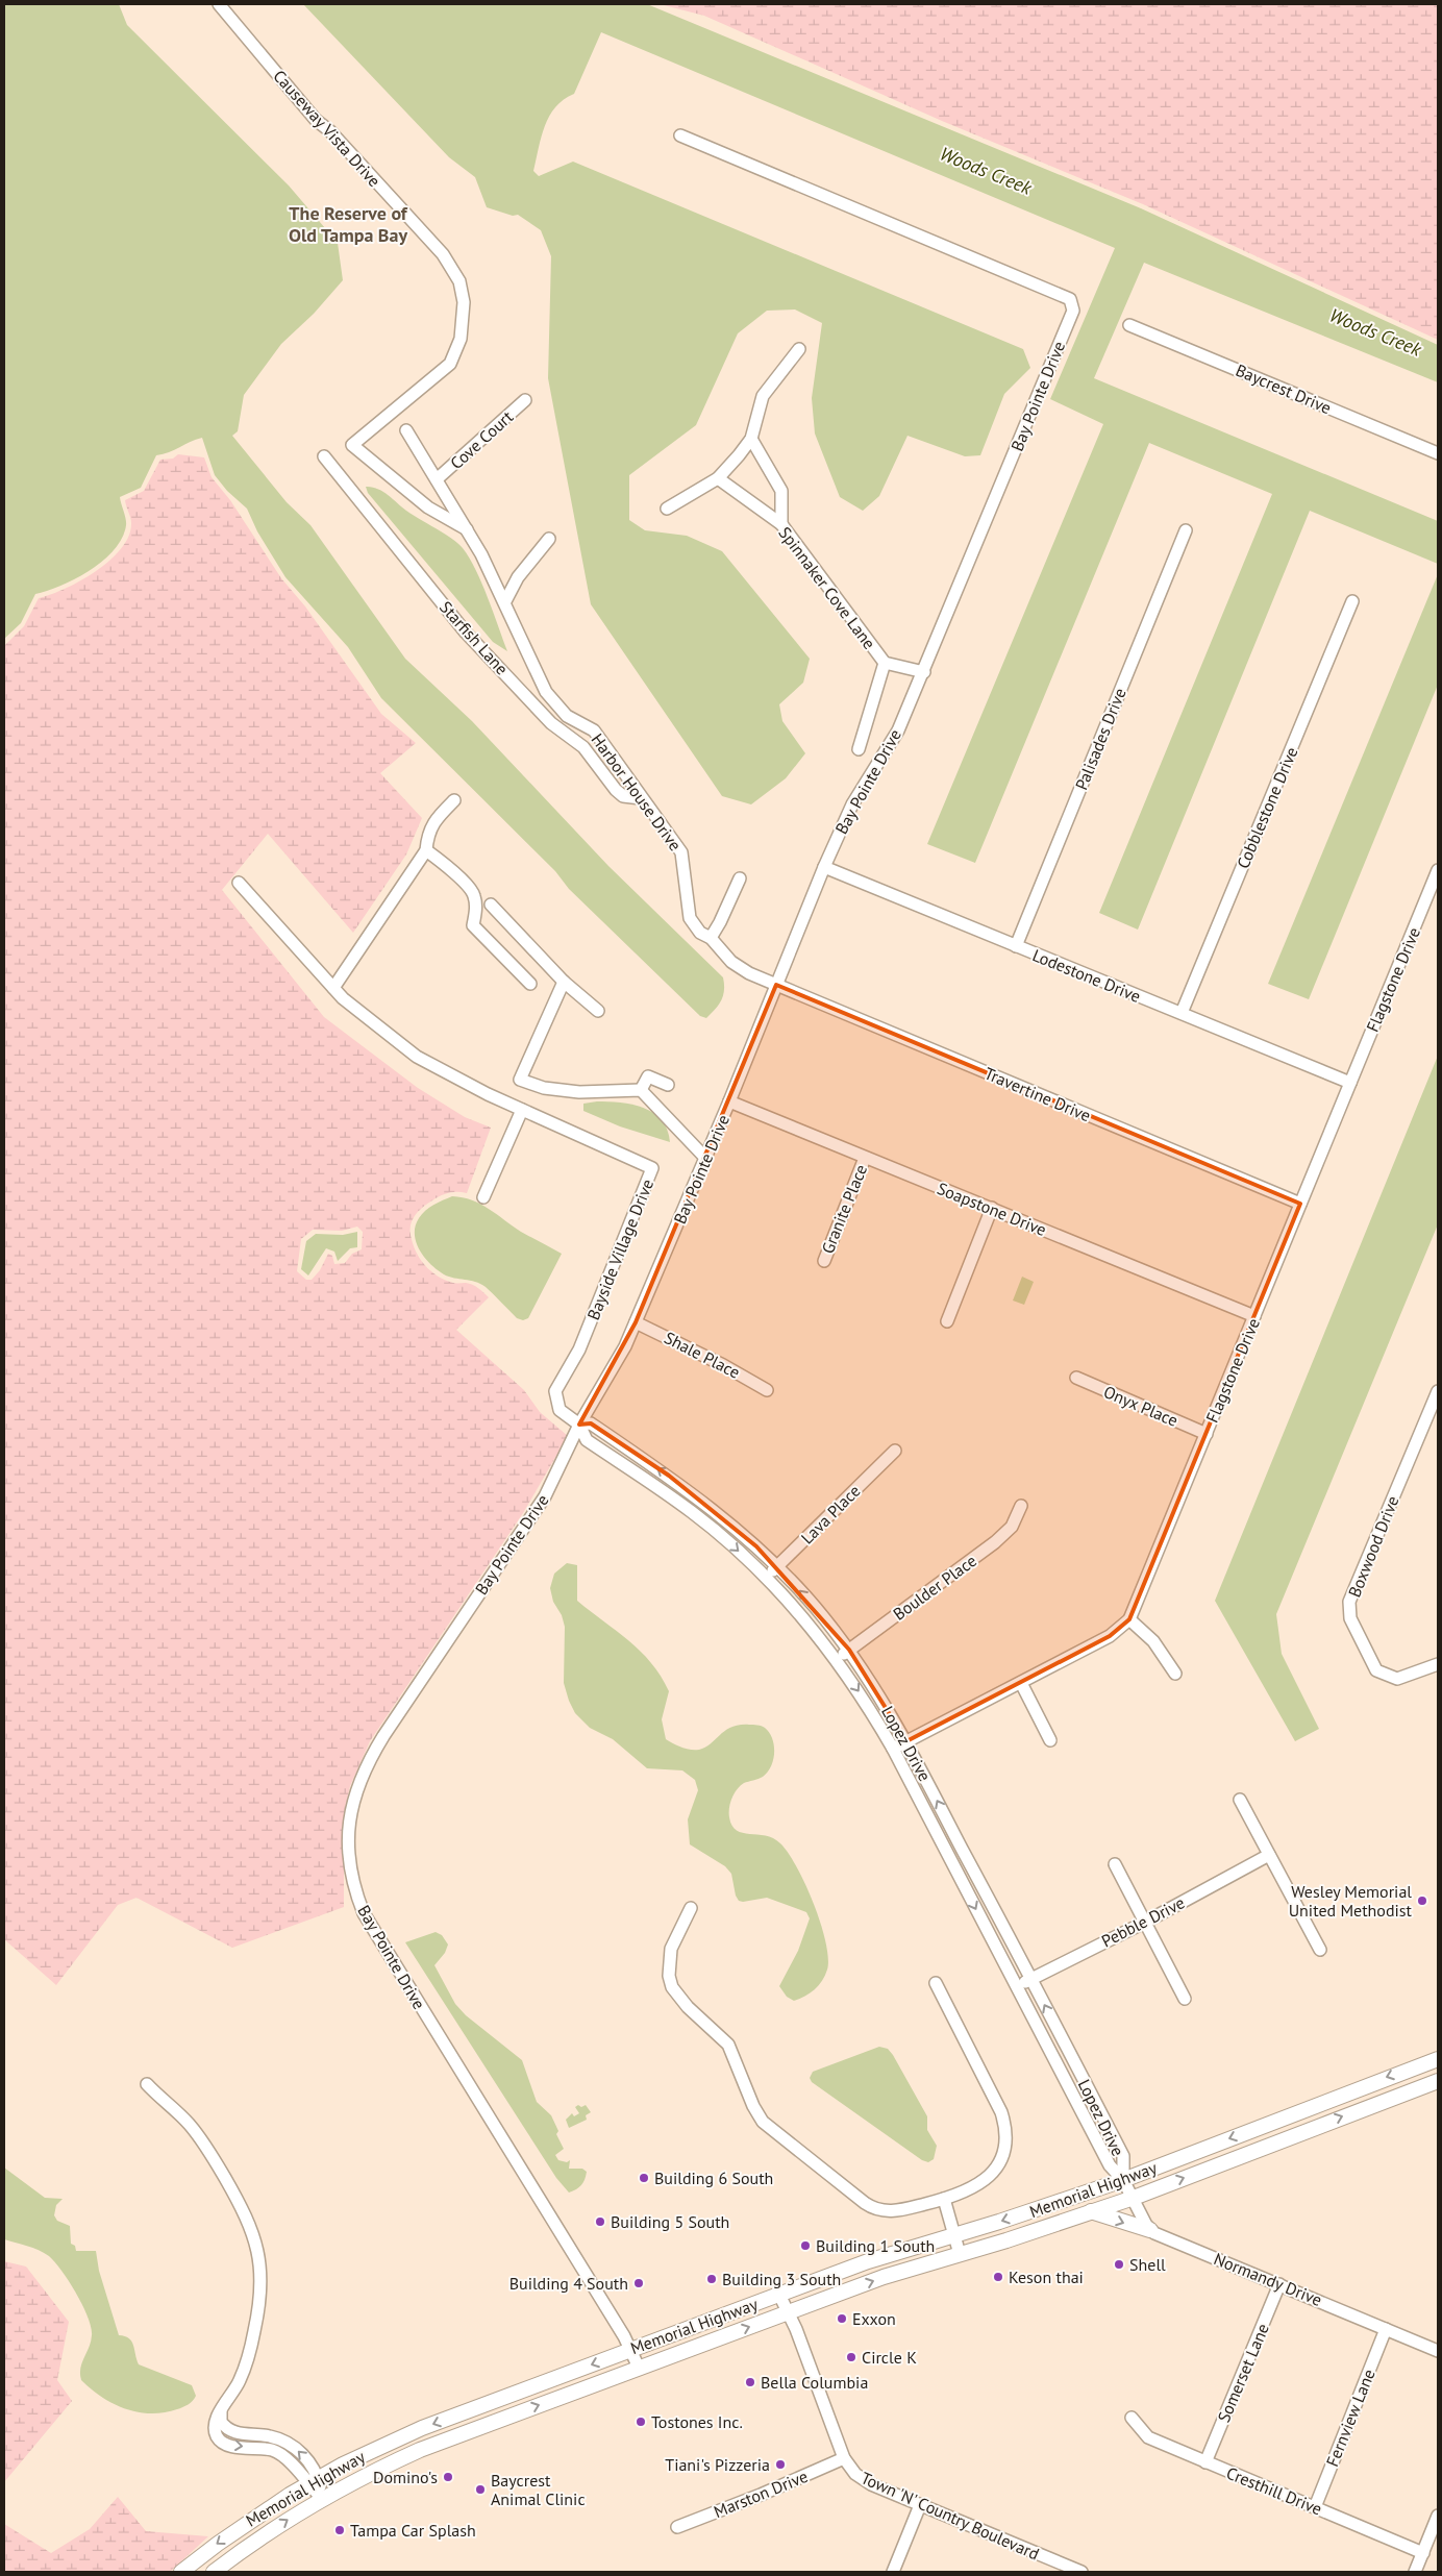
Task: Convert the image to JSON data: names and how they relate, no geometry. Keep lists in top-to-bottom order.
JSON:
{
  "streets": {
    "main road": ["Memorial Highway"],
    "street": [
      "Causeway Vista Drive",
      "Baycrest Drive",
      "Bay Pointe Drive",
      "Cove Court",
      "Spinnaker Cove Lane",
      "Starfish Lane",
      "Palisades Drive",
      "Harbor House Drive",
      "Cobblestone Drive",
      "Lodestone Drive",
      "Flagstone Drive",
      "Travertine Drive",
      "Granite Place",
      "Soapstone Drive",
      "Bayside Village Drive",
      "Shale Place",
      "Onyx Place",
      "Lava Place",
      "Boxwood Drive",
      "Boulder Place",
      "Lopez Drive",
      "Pebble Drive",
      "Normandy Drive",
      "Somerset Lane",
      "Fernview Lane",
      "Cresthill Drive",
      "Marston Drive",
      "Town 'N' Country Boulevard"
    ]
  },
  "crossings": [
    ["Causeway Vista Drive", "Harbor House Drive"],
    ["Bay Pointe Drive", "Spinnaker Cove Lane"],
    ["Bay Pointe Drive", "Harbor House Drive"],
    ["Bay Pointe Drive", "Lodestone Drive"],
    ["Bay Pointe Drive", "Travertine Drive"],
    ["Bay Pointe Drive", "Soapstone Drive"],
    ["Bay Pointe Drive", "Bayside Village Drive"],
    ["Bay Pointe Drive", "Shale Place"],
    ["Bay Pointe Drive", "Lopez Drive"],
    ["Bay Pointe Drive", "Memorial Highway"],
    ["Cove Court", "Harbor House Drive"],
    ["Starfish Lane", "Harbor House Drive"],
    ["Palisades Drive", "Lodestone Drive"],
    ["Harbor House Drive", "Travertine Drive"],
    ["Cobblestone Drive", "Lodestone Drive"],
    ["Lodestone Drive", "Flagstone Drive"],
    ["Flagstone Drive", "Travertine Drive"],
    ["Flagstone Drive", "Soapstone Drive"],
    ["Flagstone Drive", "Onyx Place"],
    ["Flagstone Drive", "Lopez Drive"],
    ["Granite Place", "Soapstone Drive"],
    ["Bayside Village Drive", "Lopez Drive"],
    ["Lava Place", "Lopez Drive"],
    ["Boulder Place", "Lopez Drive"],
    ["Lopez Drive", "Pebble Drive"],
    ["Lopez Drive", "Memorial Highway"],
    ["Memorial Highway", "Town 'N' Country Boulevard"],
    ["Normandy Drive", "Somerset Lane"],
    ["Normandy Drive", "Fernview Lane"],
    ["Somerset Lane", "Cresthill Drive"],
    ["Fernview Lane", "Cresthill Drive"],
    ["Marston Drive", "Town 'N' Country Boulevard"]
  ],
  "districts": ["The Reserve of Old Tampa Bay"],
  "water": ["Woods Creek"],
  "places": [
    "Wesley Memorial United Methodist",
    "Building 6 South",
    "Building 5 South",
    "Building 1 South",
    "Shell",
    "Keson thai",
    "Building 3 South",
    "Building 4 South",
    "Exxon",
    "Circle K",
    "Bella Columbia",
    "Tostones Inc.",
    "Tiani's Pizzeria",
    "Domino's",
    "Baycrest Animal Clinic",
    "Tampa Car Splash"
  ]
}
